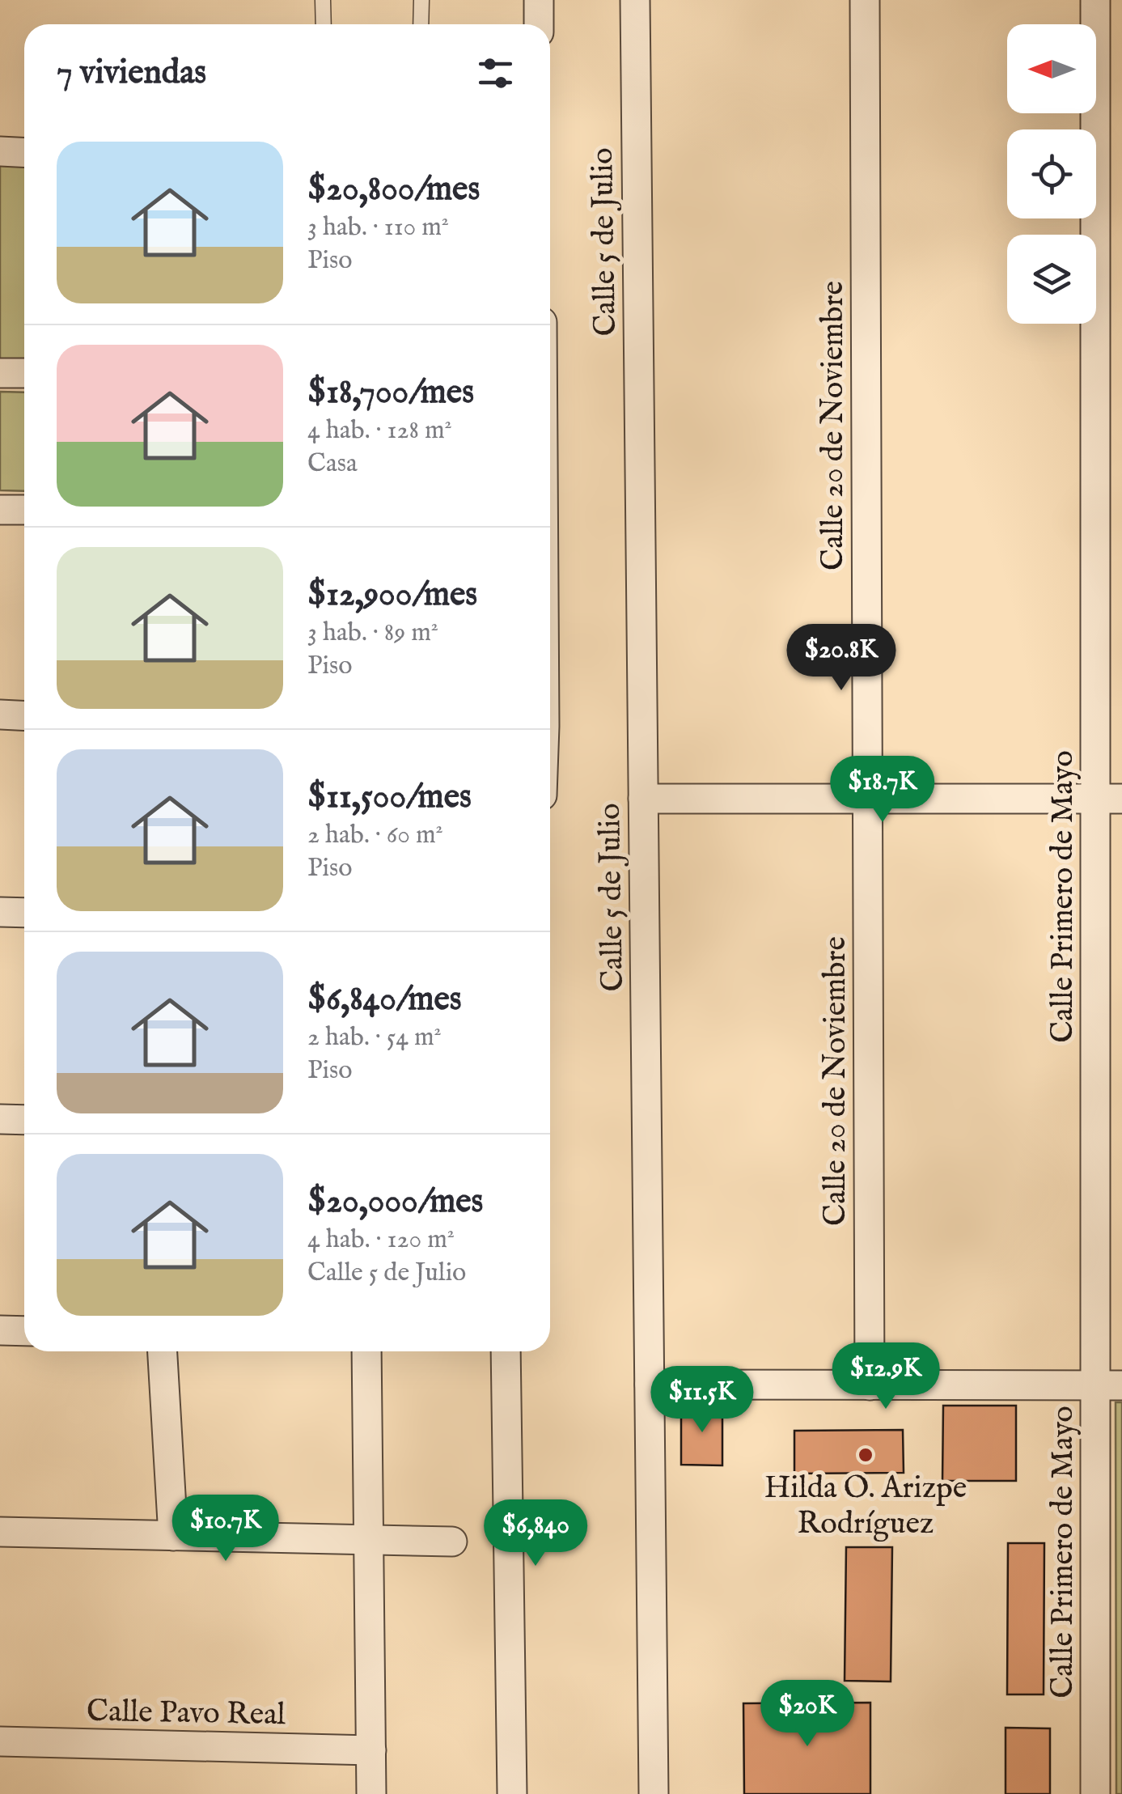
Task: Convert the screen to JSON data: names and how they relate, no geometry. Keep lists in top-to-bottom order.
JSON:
{
  "streets": {
    "street": [
      "Calle 5 de Julio",
      "Calle 20 de Noviembre",
      "Calle Primero de Mayo",
      "Calle Pavo Real"
    ]
  },
  "places": ["Hilda O. Arizpe Rodríguez"],
  "north": "left",
  "page": {
    "heading": "7 viviendas",
    "list": [
      {
        "name": "$20,800/mes",
        "note": "3 hab. · 110 m² · Piso"
      },
      {
        "name": "$18,700/mes",
        "note": "4 hab. · 128 m² · Casa"
      },
      {
        "name": "$12,900/mes",
        "note": "3 hab. · 89 m² · Piso"
      },
      {
        "name": "$11,500/mes",
        "note": "2 hab. · 60 m² · Piso"
      },
      {
        "name": "$6,840/mes",
        "note": "2 hab. · 54 m² · Piso"
      },
      {
        "name": "$20,000/mes",
        "note": "4 hab. · 120 m² · Calle 5 de Julio"
      }
    ],
    "price": [
      "$20.8K",
      "$18.7K",
      "$12.9K",
      "$11.5K",
      "$10.7K",
      "$6,840",
      "$20K"
    ]
  }
}
